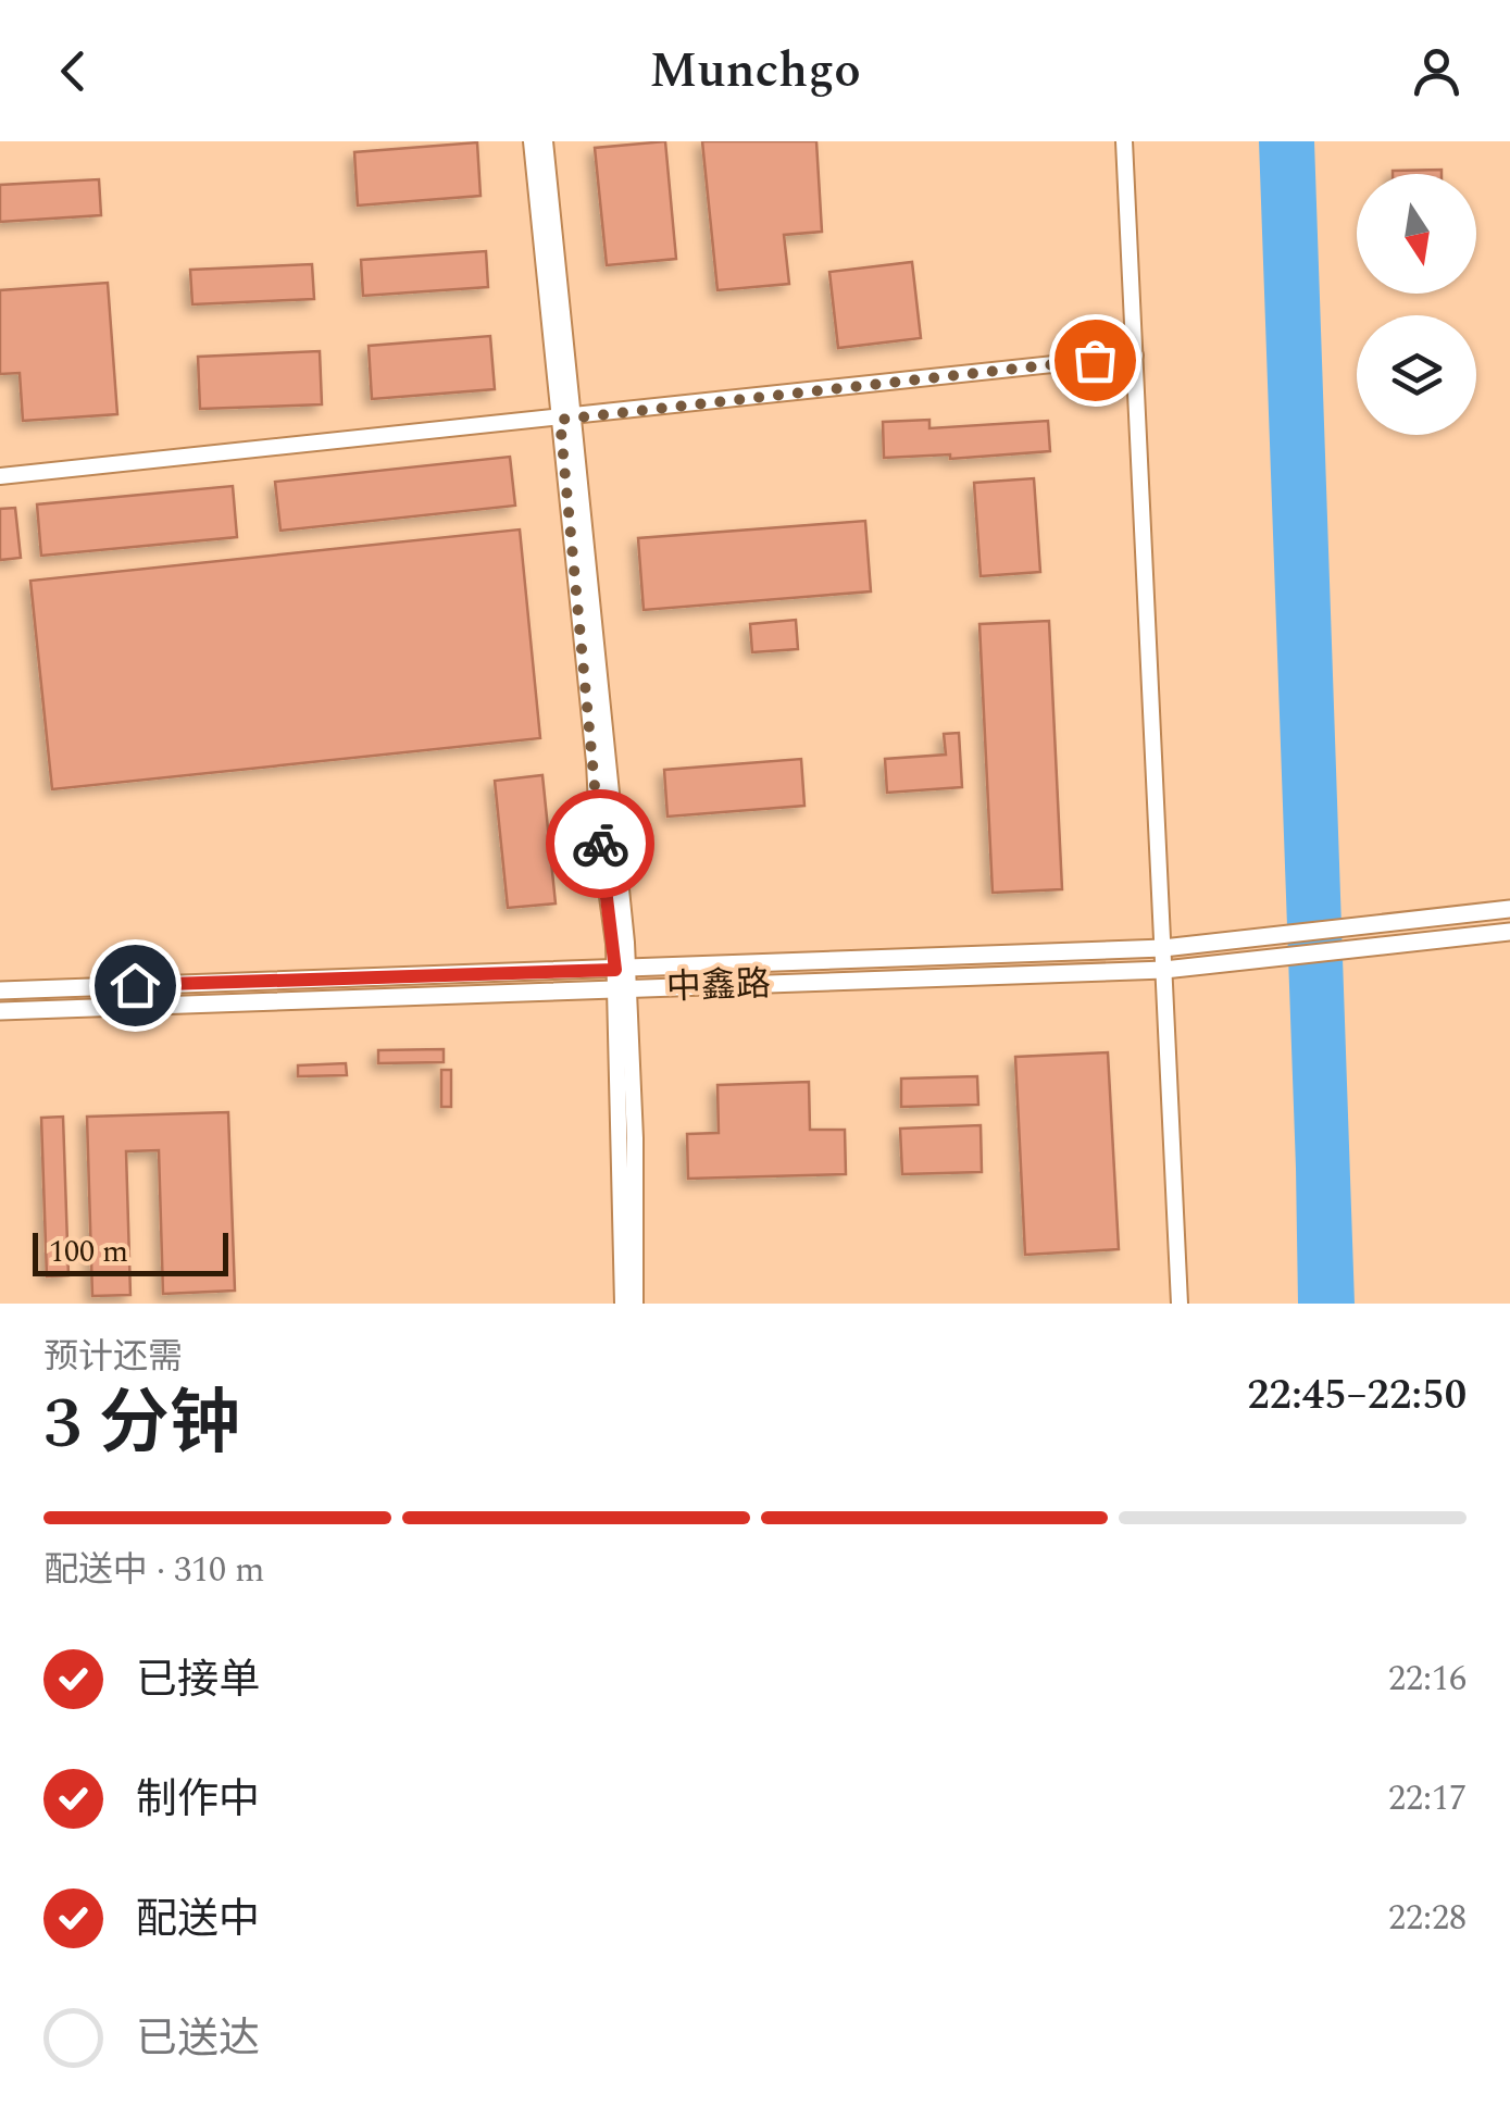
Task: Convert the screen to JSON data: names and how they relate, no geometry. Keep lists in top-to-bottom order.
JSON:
{
  "streets": {
    "main road": ["中鑫路"]
  },
  "scale_bar": "100 m",
  "north": "bottom",
  "page": {
    "header": "Munchgo",
    "scale": "100 m",
    "heading": ["3 分钟", "预计还需", "22:45–22:50"],
    "bar": "配送中 · 310 m",
    "list": [
      ["已接单", "22:16"],
      ["制作中", "22:17"],
      ["配送中", "22:28"],
      "已送达"
    ]
  }
}
